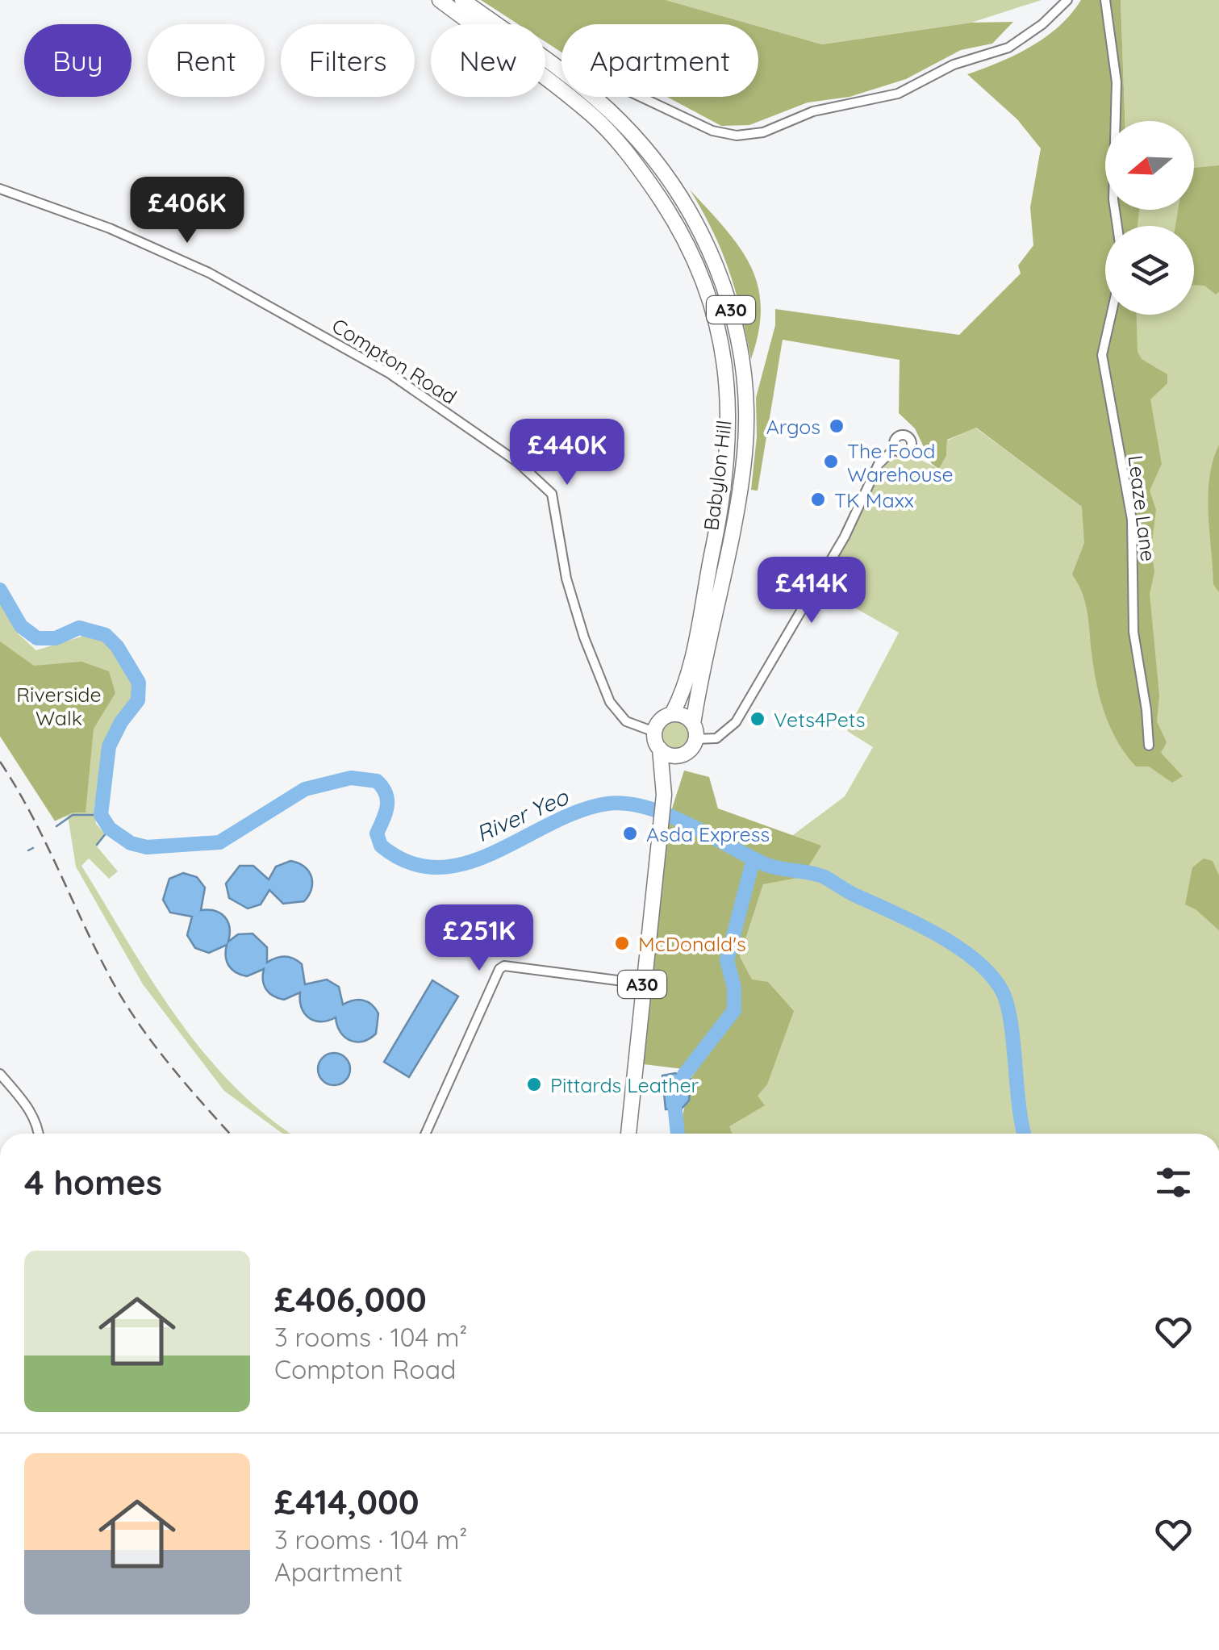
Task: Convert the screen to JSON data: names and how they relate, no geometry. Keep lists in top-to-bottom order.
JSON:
{
  "streets": {
    "main road": ["A30", "Babylon Hill"],
    "street": ["Compton Road", "Leaze Lane"]
  },
  "crossings": [
    ["A30", "Compton Road"],
    ["A30", "Babylon Hill"],
    ["Compton Road", "Babylon Hill"]
  ],
  "water": ["River Yeo"],
  "parks": ["Riverside Walk"],
  "places": [
    "Argos",
    "The Food Warehouse",
    "TK Maxx",
    "Vets4Pets",
    "Asda Express",
    "McDonald's",
    "Pittards Leather"
  ],
  "north": "left",
  "page": {
    "chip": [
      "Buy",
      "Rent",
      "Filters",
      "New",
      "Apartment"
    ],
    "price": [
      "£406K",
      "£440K",
      "£414K",
      "£251K"
    ],
    "heading": "4 homes",
    "list": [
      {
        "name": "£406,000",
        "note": "3 rooms · 104 m² · Compton Road"
      },
      {
        "name": "£414,000",
        "note": "3 rooms · 104 m² · Apartment"
      }
    ]
  }
}
